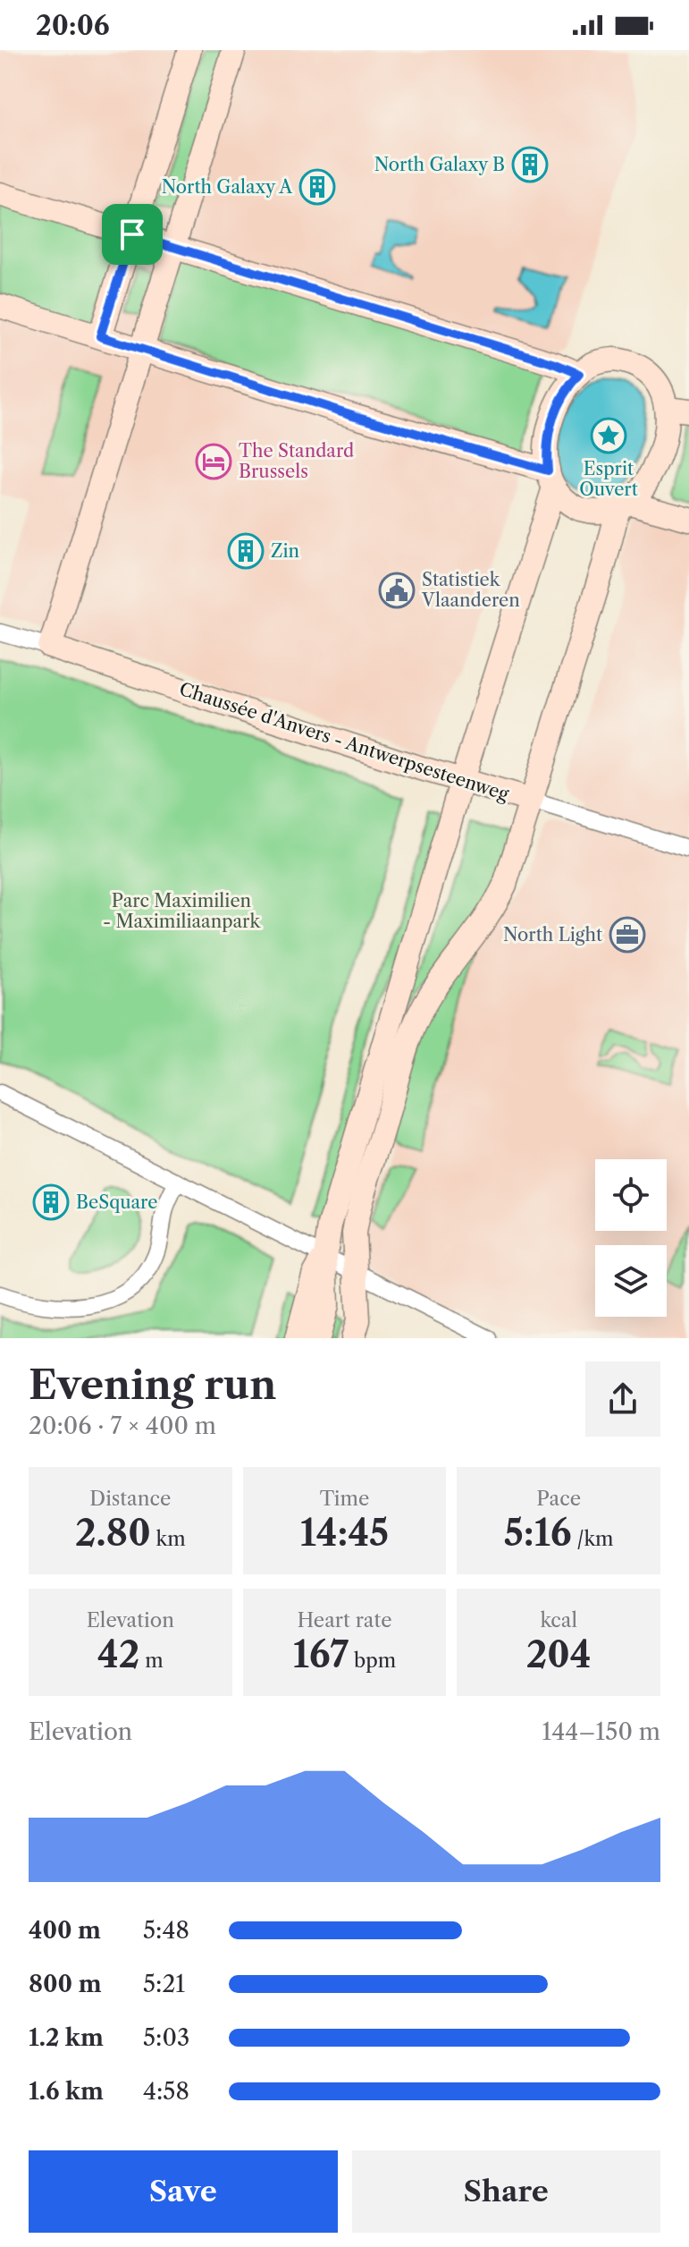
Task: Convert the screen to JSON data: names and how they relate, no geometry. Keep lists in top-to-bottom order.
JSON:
{
  "streets": {
    "street": ["Chaussée d'Anvers - Antwerpsesteenweg"]
  },
  "parks": ["Parc Maximilien - Maximiliaanpark"],
  "places": {
    "building": [
      "North Galaxy B",
      "North Galaxy A",
      "Zin",
      "BeSquare"
    ],
    "place": ["Esprit Ouvert"],
    "hotel": ["The Standard Brussels"],
    "public building": ["Statistiek Vlaanderen"],
    "office": ["North Light"]
  },
  "page": {
    "status": "20:06",
    "heading": ["Evening run", "20:06 · 7 × 400 m"],
    "stats": [
      ["Distance", "2.80 km"],
      ["Time", "14:45"],
      ["Pace", "5:16 /km"],
      ["Elevation", "42 m"],
      ["Heart rate", "167 bpm"],
      ["kcal", "204"]
    ],
    "chart": ["Elevation", "144–150 m"],
    "list": [
      {
        "name": "400 m",
        "note": "5:48"
      },
      {
        "name": "800 m",
        "note": "5:21"
      },
      {
        "name": "1.2 km",
        "note": "5:03"
      },
      {
        "name": "1.6 km",
        "note": "4:58"
      }
    ],
    "buttons": ["Save", "Share"]
  }
}
